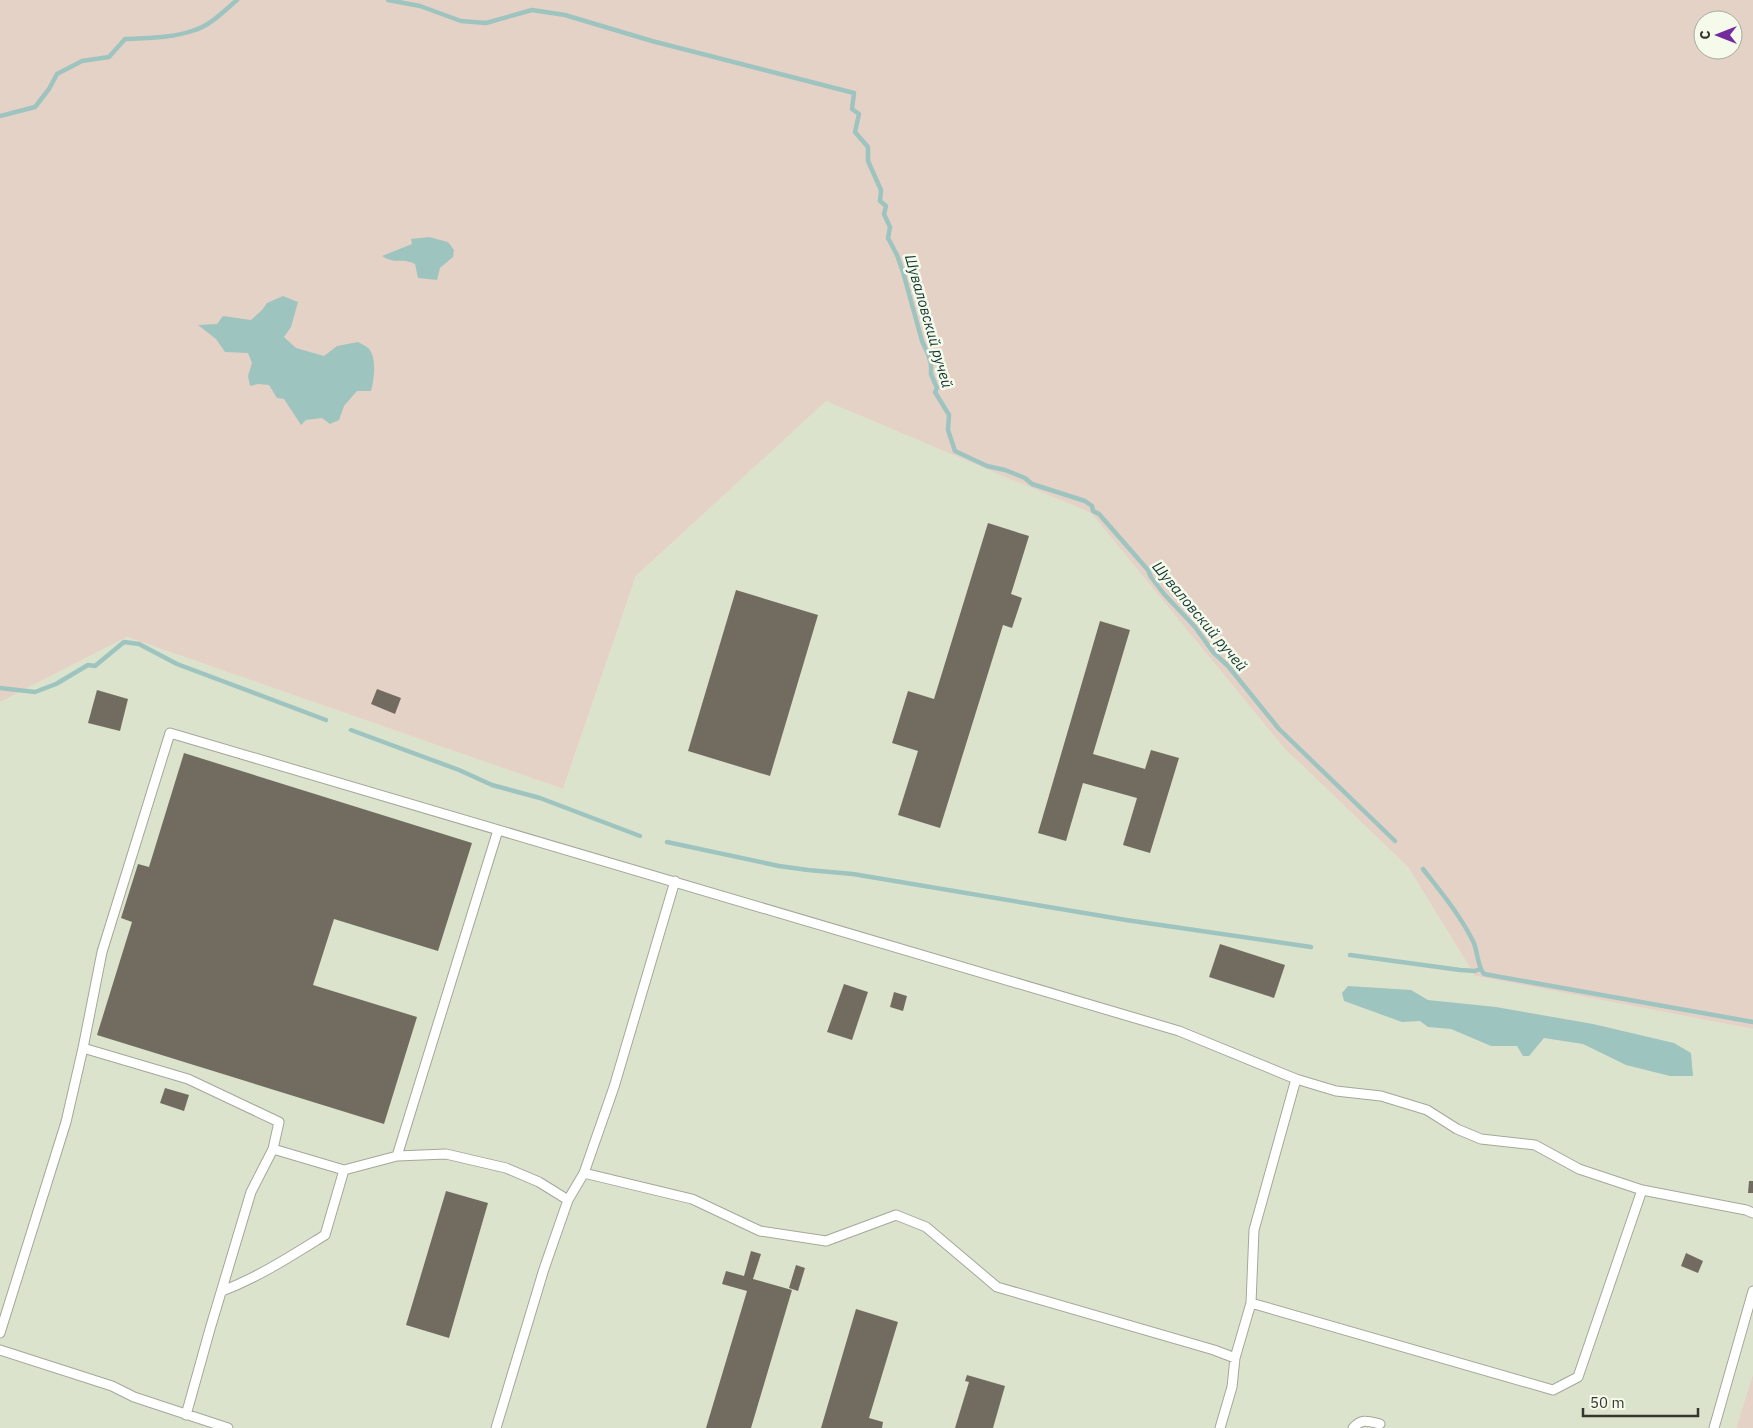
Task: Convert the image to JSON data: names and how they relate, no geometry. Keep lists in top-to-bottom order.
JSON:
{
  "water": ["Шуваловский ручей"],
  "scale_bar": "50 m",
  "north": "left"
}
